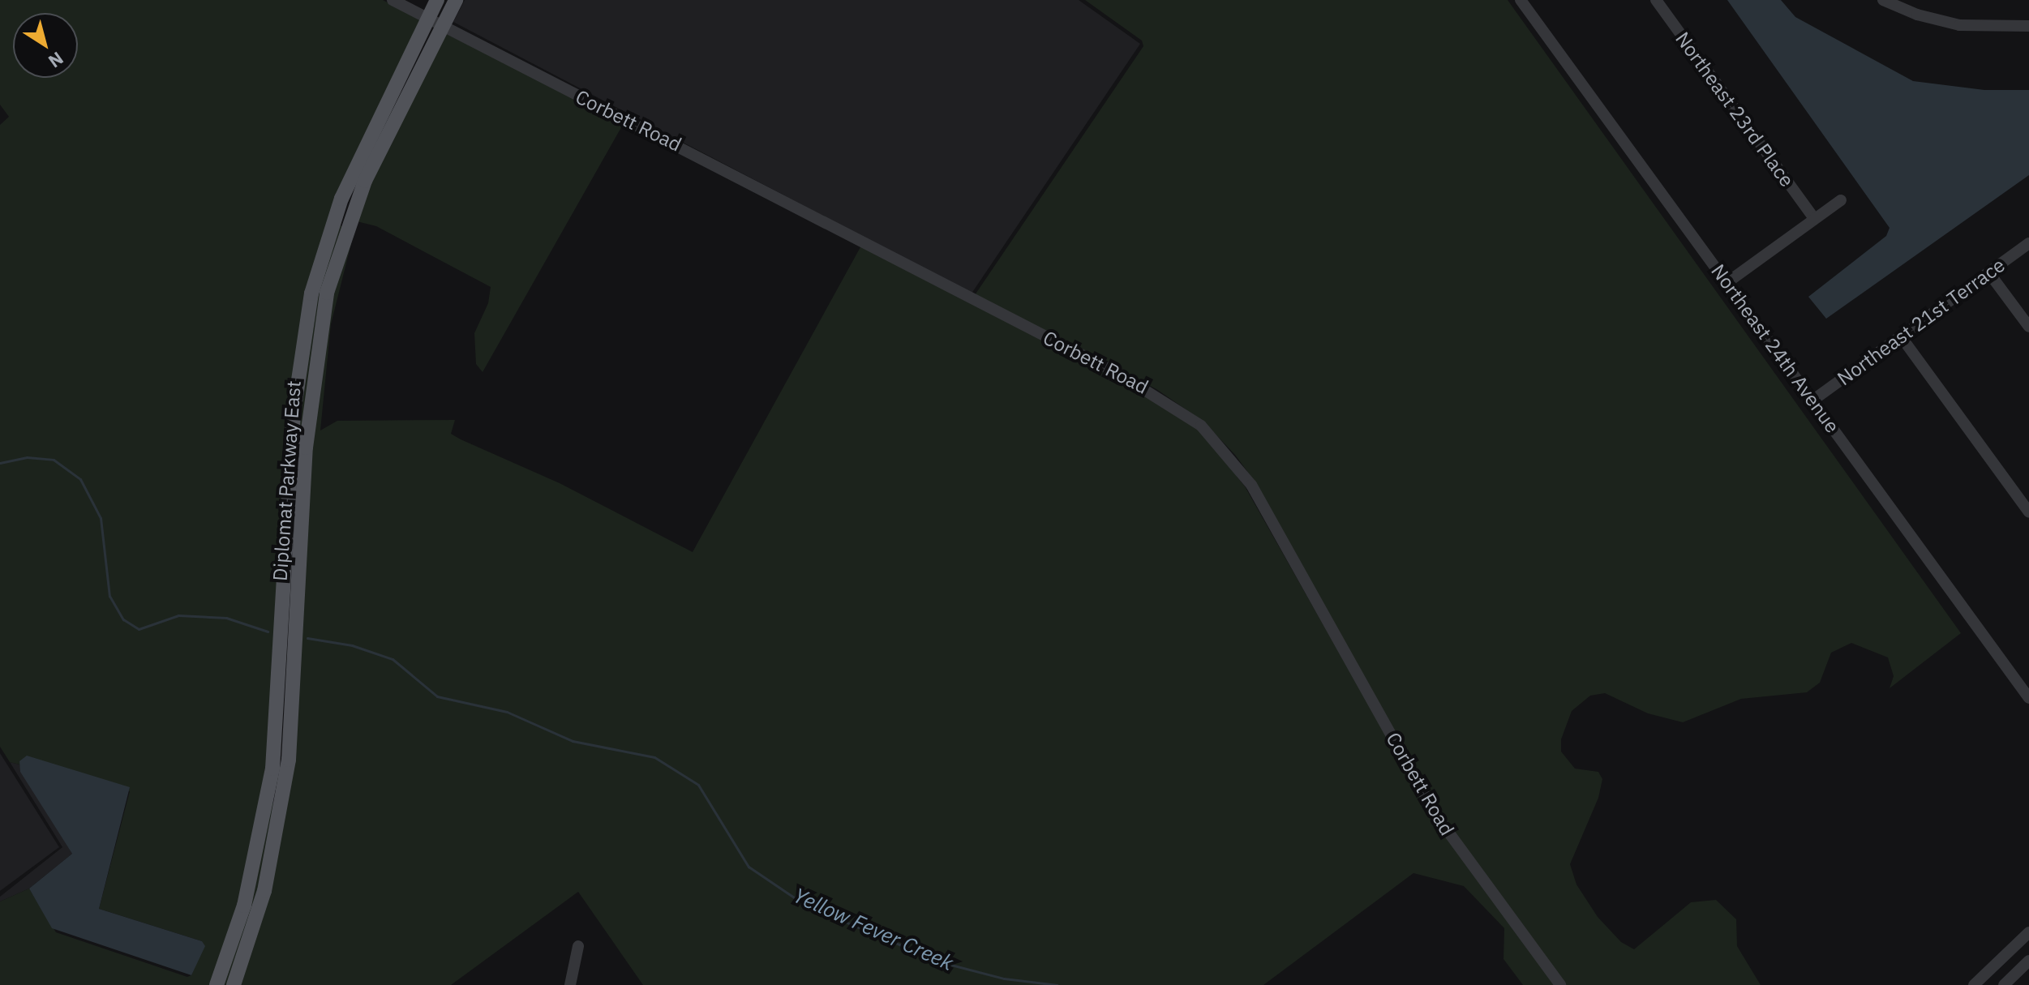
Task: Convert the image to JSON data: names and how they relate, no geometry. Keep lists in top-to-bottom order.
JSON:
{
  "streets": {
    "main road": ["Diplomat Parkway East"],
    "street": [
      "Northeast 23rd Place",
      "Corbett Road",
      "Northeast 21st Terrace",
      "Northeast 24th Avenue"
    ]
  },
  "crossings": [
    ["Corbett Road", "Diplomat Parkway East"],
    ["Northeast 21st Terrace", "Northeast 24th Avenue"]
  ],
  "water": ["Yellow Fever Creek"],
  "north": "bottom right"
}
